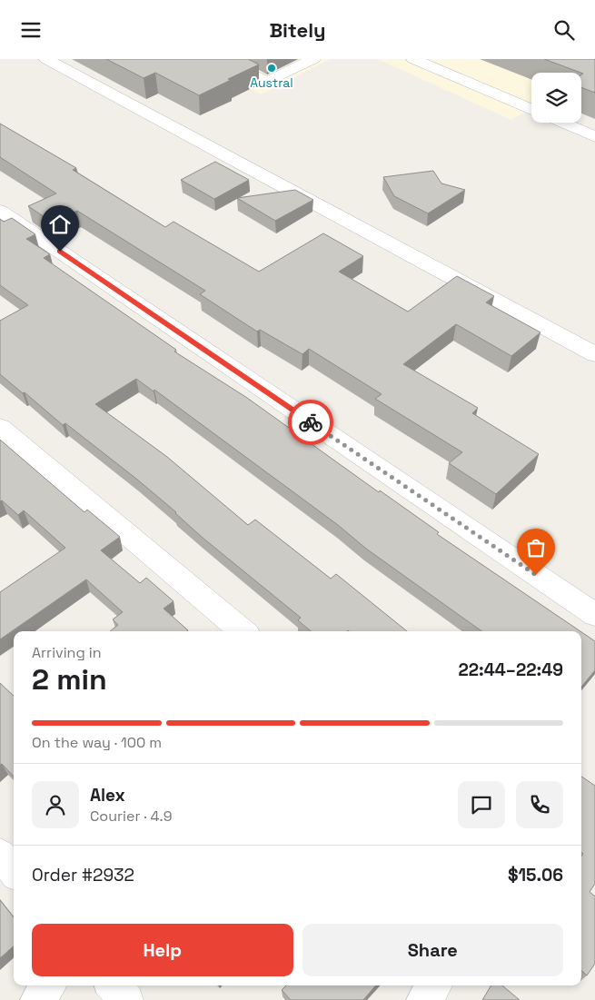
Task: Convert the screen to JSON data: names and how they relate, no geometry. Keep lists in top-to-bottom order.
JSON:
{
  "places": ["Austral"],
  "page": {
    "header": "Bitely",
    "heading": ["2 min", "Arriving in", "22:44–22:49"],
    "panel": [
      "Alex",
      "Courier · 4.9",
      "Order #2932",
      "$15.06"
    ],
    "bar": "On the way · 100 m",
    "buttons": ["Help", "Share"]
  }
}
